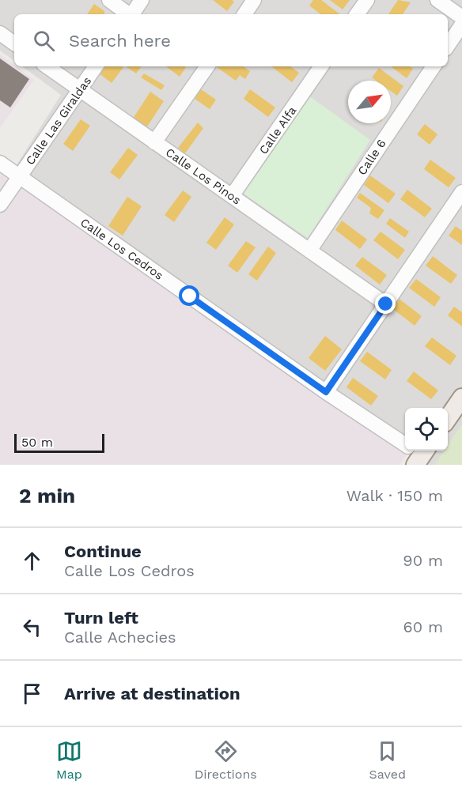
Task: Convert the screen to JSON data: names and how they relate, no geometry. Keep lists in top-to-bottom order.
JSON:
{
  "streets": {
    "street": [
      "Calle Las Giraldas",
      "Calle Alfa",
      "Calle 6",
      "Calle Los Pinos",
      "Calle Los Cedros"
    ]
  },
  "crossings": [
    ["Calle Las Giraldas", "Calle Los Pinos"],
    ["Calle Las Giraldas", "Calle Los Cedros"],
    ["Calle Alfa", "Calle Los Pinos"],
    ["Calle 6", "Calle Los Pinos"]
  ],
  "scale_bar": "50 m",
  "north": "top right",
  "page": {
    "search": "Search here",
    "scale": "50 m",
    "heading": ["2 min", "Walk · 150 m"],
    "list": [
      ["Continue", "Calle Los Cedros", "90 m"],
      ["Turn left", "Calle Achecies", "60 m"],
      "Arrive at destination"
    ],
    "nav": ["Map", "Directions", "Saved"]
  }
}
